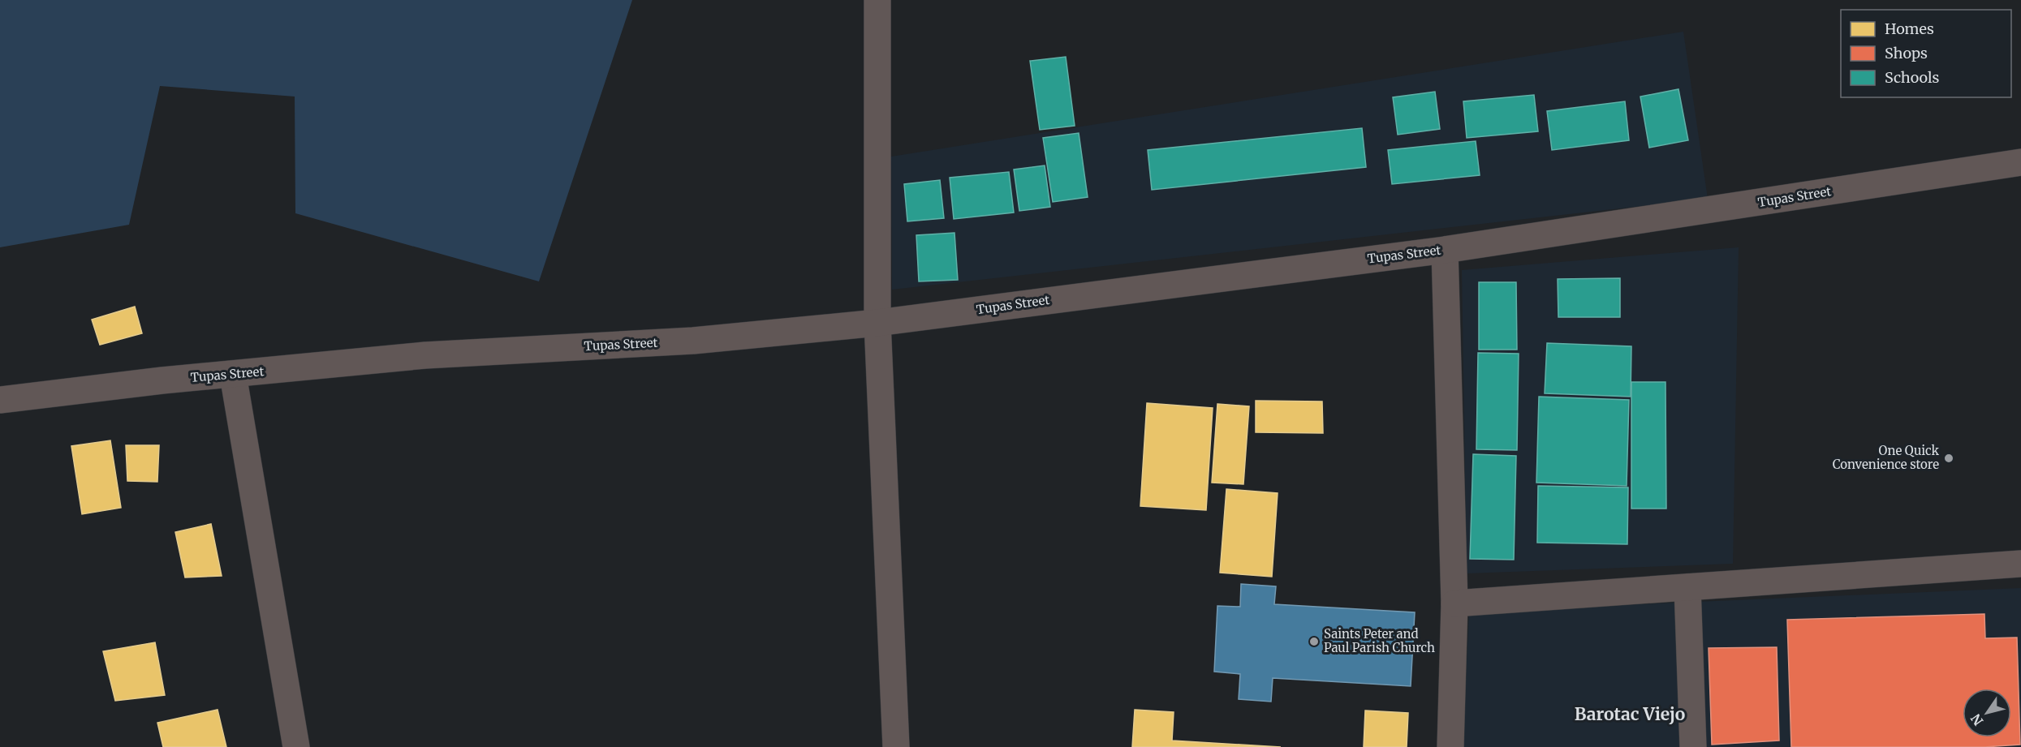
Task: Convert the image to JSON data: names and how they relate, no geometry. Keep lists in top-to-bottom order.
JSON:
{
  "streets": {
    "street": ["Tupas Street"]
  },
  "districts": ["Barotac Viejo"],
  "places": ["One Quick Convenience store", "Saints Peter and Paul Parish Church"],
  "legend": ["Homes", "Shops", "Schools"],
  "north": "bottom left"
}
